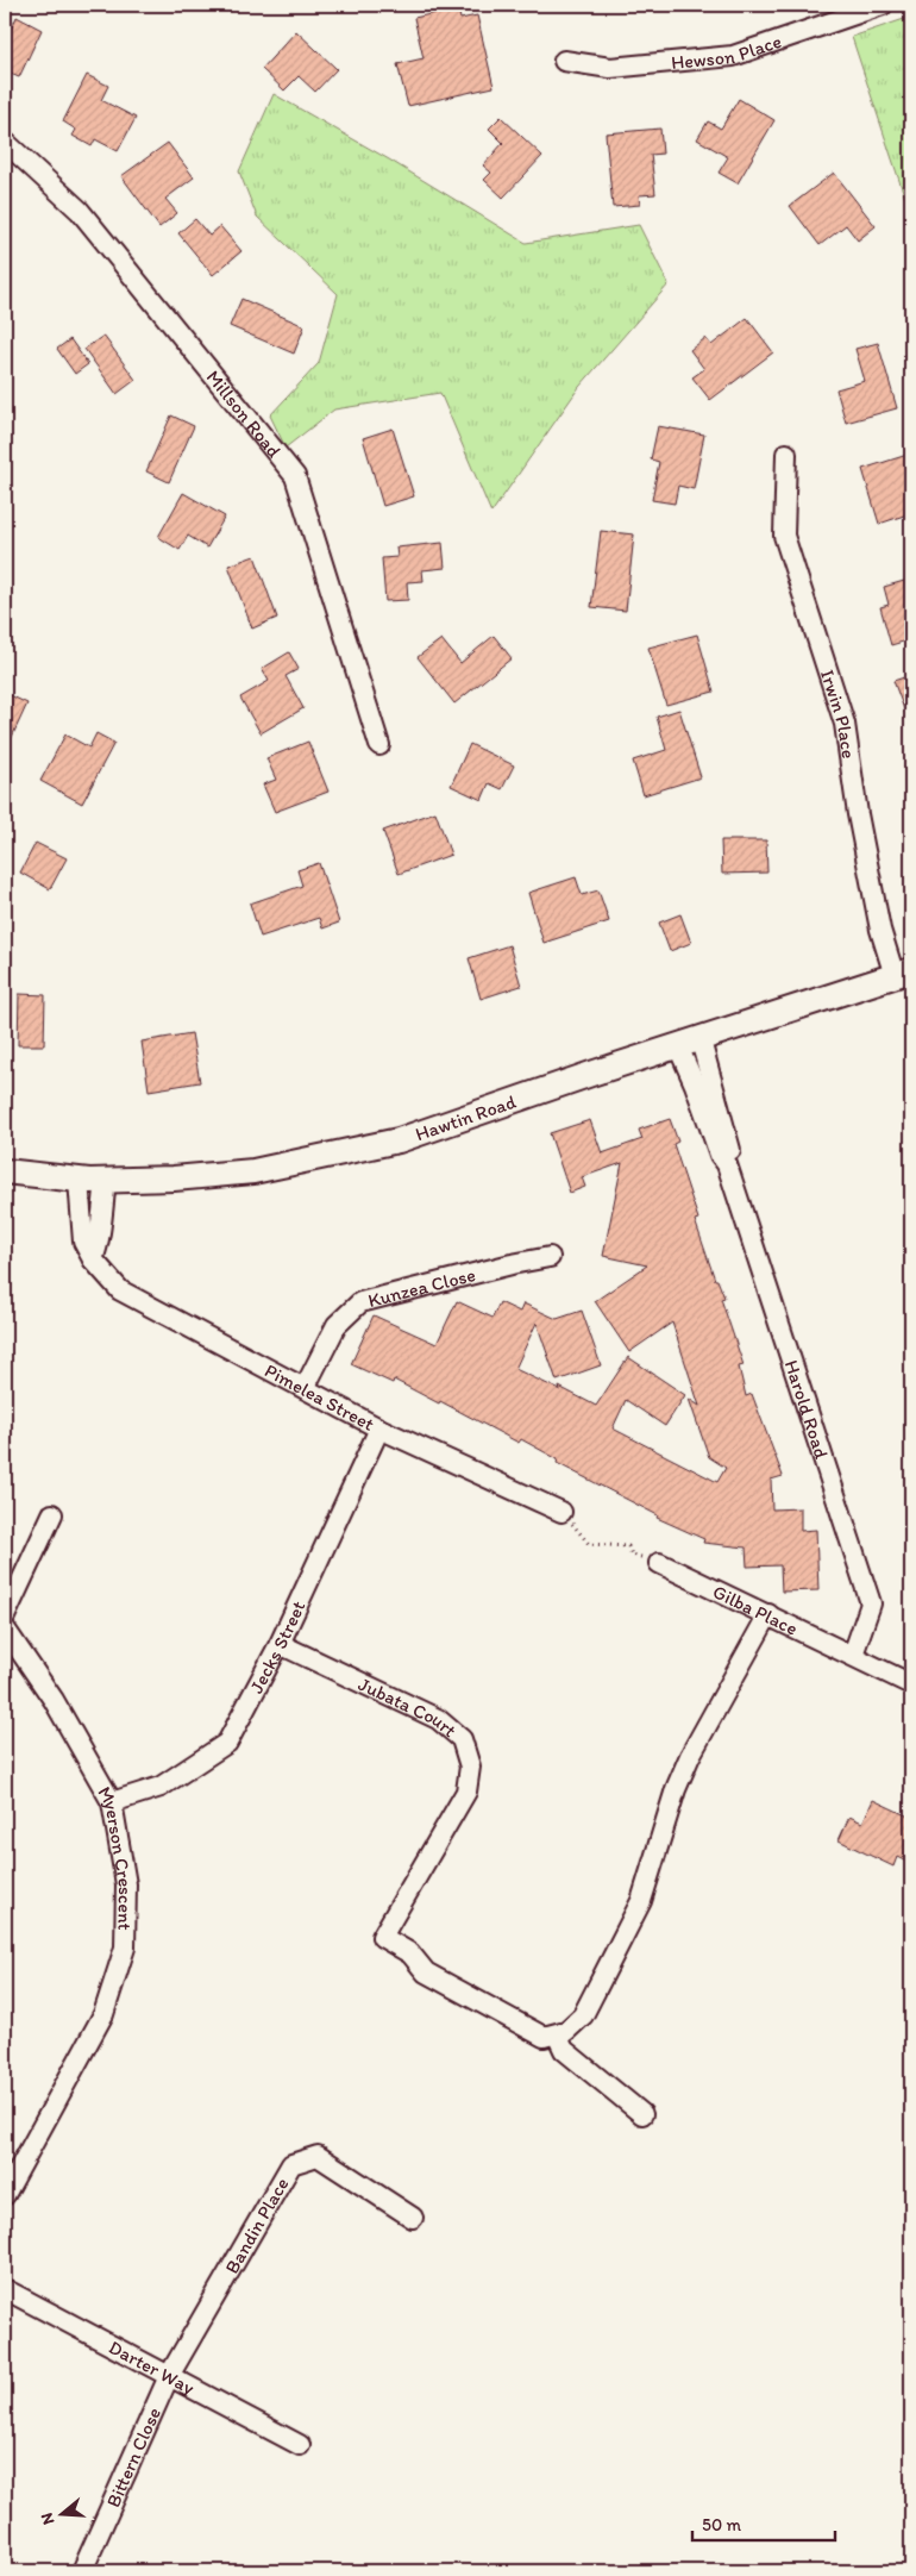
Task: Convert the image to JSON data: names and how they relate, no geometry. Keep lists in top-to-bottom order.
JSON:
{
  "streets": {
    "main road": ["Hawtin Road"],
    "street": [
      "Hewson Place",
      "Millson Road",
      "Irwin Place",
      "Kunzea Close",
      "Pimelea Street",
      "Harold Road",
      "Gilba Place",
      "Jecks Street",
      "Jubata Court",
      "Myerson Crescent",
      "Bandin Place",
      "Darter Way",
      "Bittern Close"
    ]
  },
  "crossings": [
    ["Irwin Place", "Hawtin Road"],
    ["Hawtin Road", "Pimelea Street"],
    ["Hawtin Road", "Harold Road"],
    ["Kunzea Close", "Pimelea Street"],
    ["Pimelea Street", "Jecks Street"],
    ["Harold Road", "Gilba Place"],
    ["Jecks Street", "Jubata Court"],
    ["Jecks Street", "Myerson Crescent"],
    ["Bandin Place", "Darter Way"],
    ["Bandin Place", "Bittern Close"],
    ["Darter Way", "Bittern Close"]
  ],
  "scale_bar": "50 m",
  "north": "left"
}
